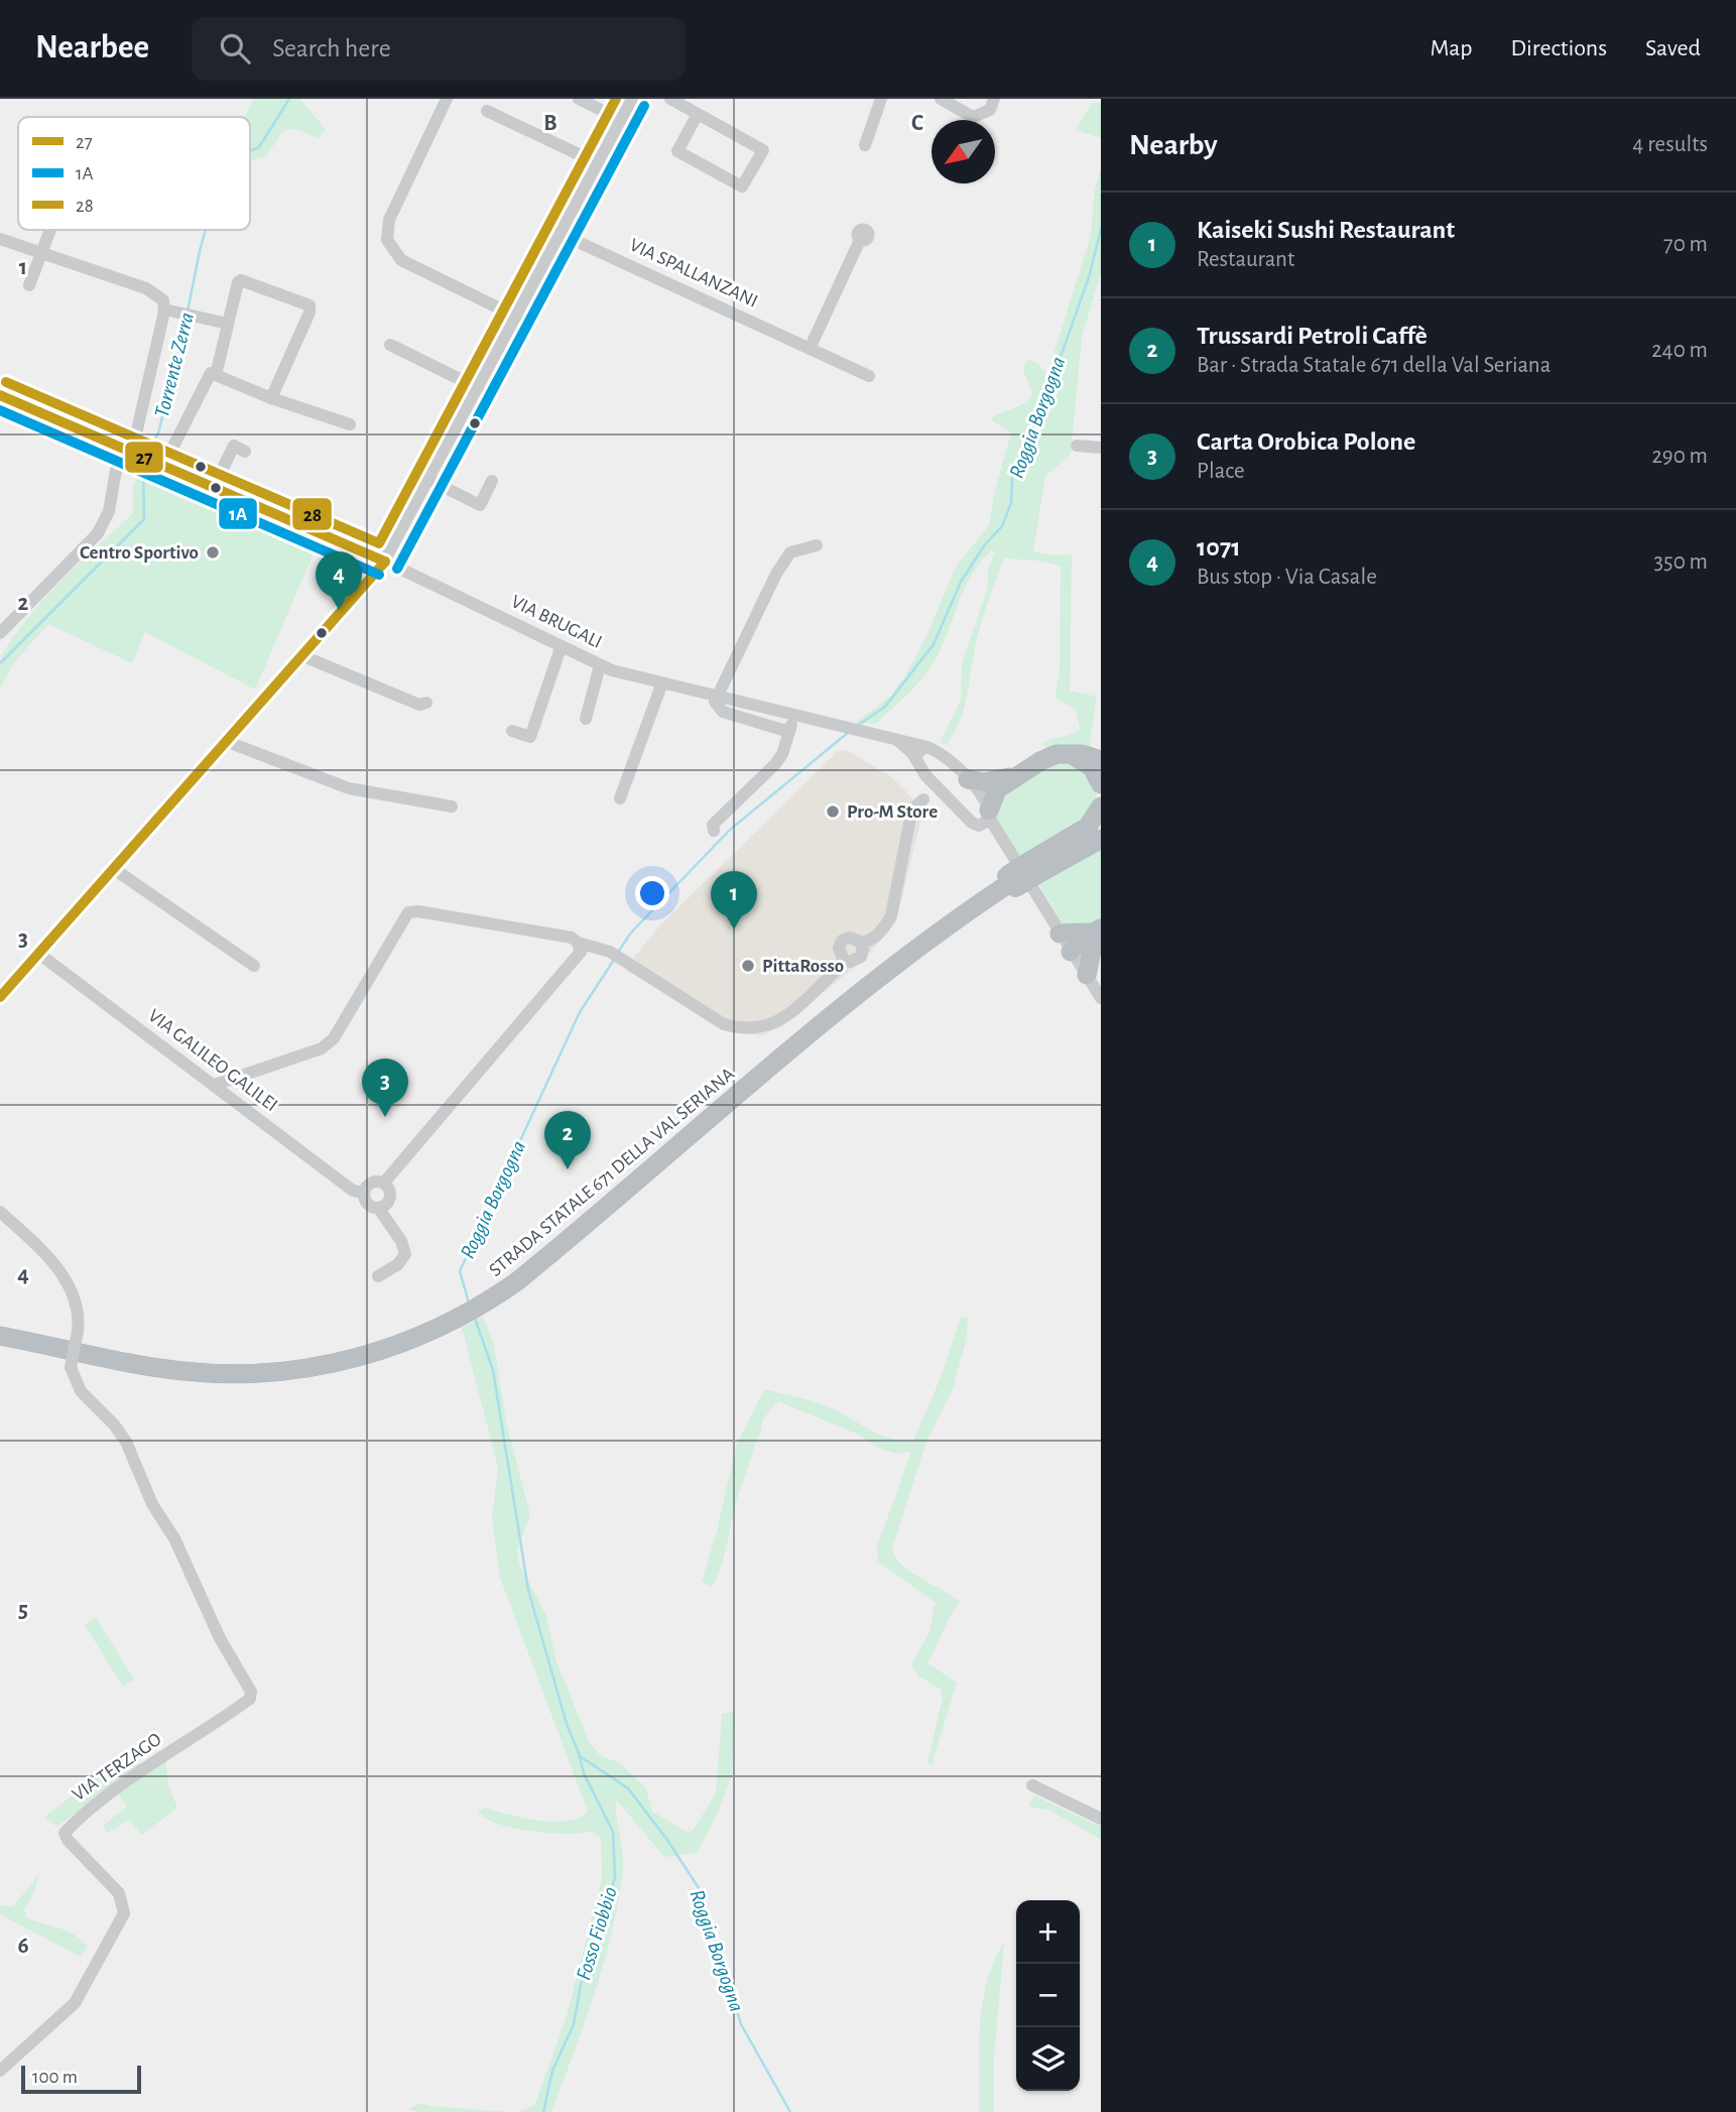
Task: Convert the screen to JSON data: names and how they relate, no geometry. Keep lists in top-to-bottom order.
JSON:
{
  "streets": {
    "highway": ["STRADA STATALE 671 DELLA VAL SERIANA"],
    "street": [
      "VIA SPALLANZANI",
      "VIA BRUGALI",
      "VIA GALILEO GALILEI",
      "VIA TERZAGO"
    ]
  },
  "water": ["Torrente Zerra", "Roggia Borgogna", "Fosso Fiobbio"],
  "places": ["Centro Sportivo", "Pro-M Store", "PittaRosso"],
  "lines": ["transit line 28", "transit line 1A", "transit line 27"],
  "legend": ["27", "1A", "28"],
  "scale_bar": "100 m",
  "north": "bottom left",
  "page": {
    "header": "Nearbee",
    "search": "Search here",
    "nav": ["Map", "Directions", "Saved"],
    "heading": ["Nearby", "4 results"],
    "list": [
      {
        "mark": "1",
        "name": "Kaiseki Sushi Restaurant",
        "note": "Restaurant",
        "value": "70 m"
      },
      {
        "mark": "2",
        "name": "Trussardi Petroli Caffè",
        "note": "Bar · Strada Statale 671 della Val Seriana",
        "value": "240 m"
      },
      {
        "mark": "3",
        "name": "Carta Orobica Polone",
        "note": "Place",
        "value": "290 m"
      },
      {
        "mark": "4",
        "name": "1071",
        "note": "Bus stop · Via Casale",
        "value": "350 m"
      }
    ],
    "pins": [
      "4",
      "1",
      "3",
      "2"
    ],
    "map_buttons": ["+", "−"],
    "scale": "100 m"
  },
  "grid": {
    "columns": ["B", "C"],
    "rows": [
      "1",
      "2",
      "3",
      "4",
      "5",
      "6"
    ]
  }
}
